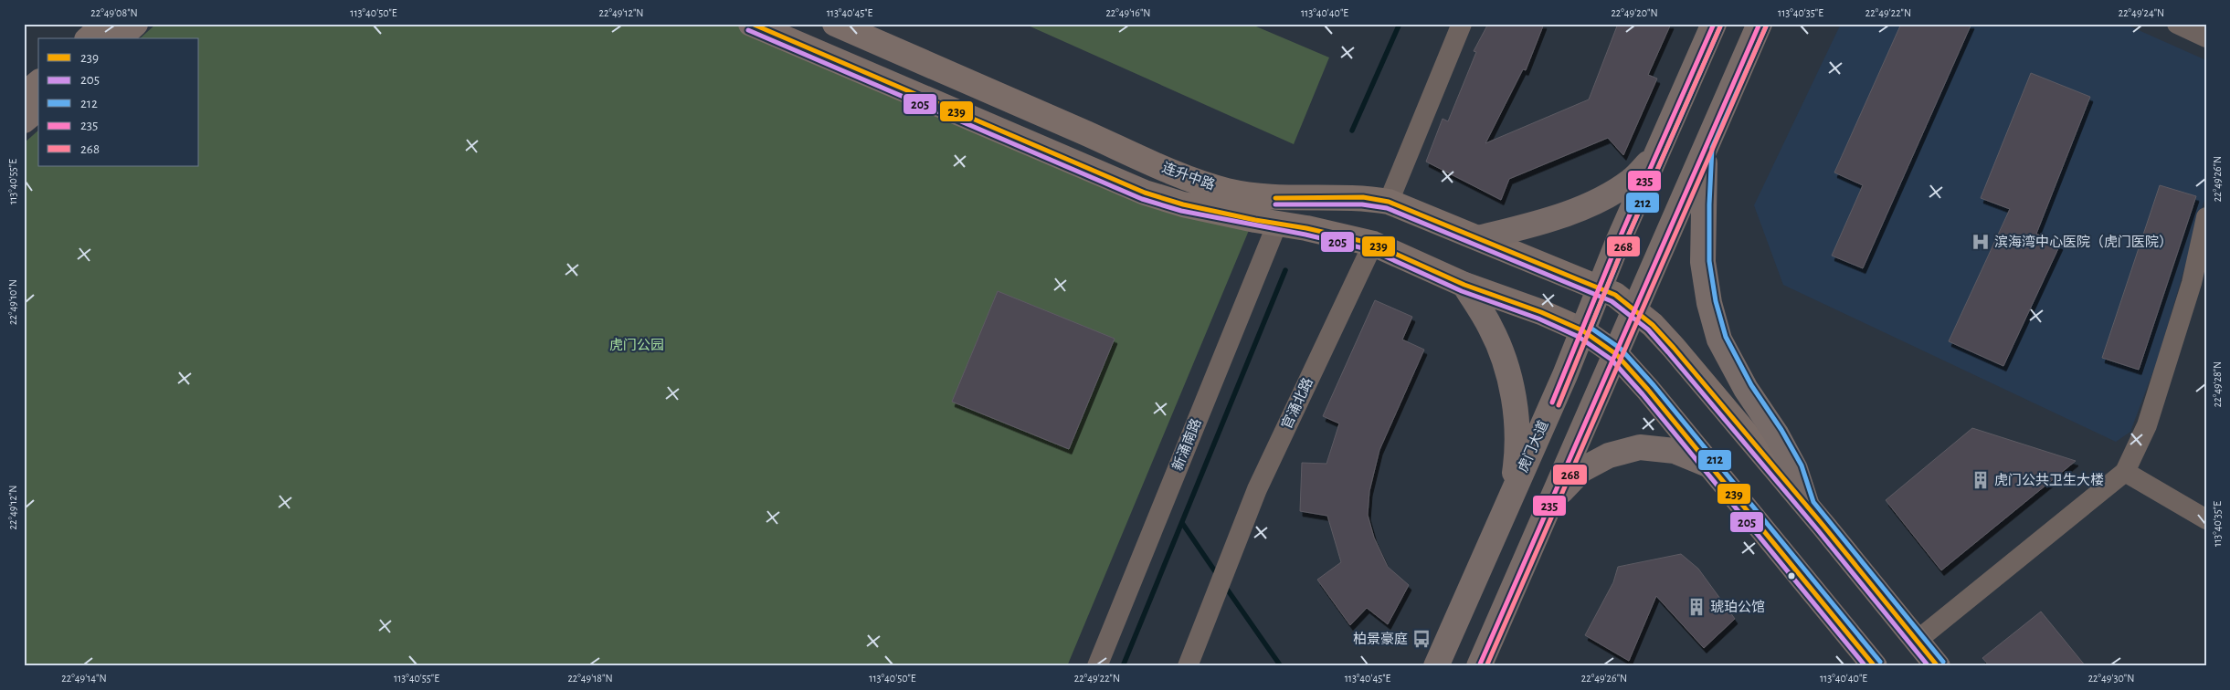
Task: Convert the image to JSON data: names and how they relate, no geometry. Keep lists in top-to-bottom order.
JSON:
{
  "streets": {
    "main road": ["连升中路", "虎门大道"],
    "street": ["官涌北路", "新涌南路"]
  },
  "crossings": [
    ["连升中路", "官涌北路"],
    ["连升中路", "新涌南路"],
    ["连升中路", "虎门大道"]
  ],
  "parks": ["虎门公园"],
  "places": {
    "hospital": ["滨海湾中心医院（虎门医院）"],
    "building": ["虎门公共卫生大楼", "琥珀公馆"],
    "bus stop": ["柏景豪庭"]
  },
  "lines": [
    "transit line 239",
    "transit line 235",
    "transit line 212",
    "transit line 268",
    "transit line 205"
  ],
  "legend": [
    "239",
    "205",
    "212",
    "235",
    "268"
  ],
  "coordinates": [
    "22°49'08\"N",
    "113°40'50\"E",
    "22°49'12\"N",
    "113°40'45\"E",
    "22°49'16\"N",
    "113°40'40\"E",
    "22°49'20\"N",
    "113°40'35\"E",
    "22°49'22\"N",
    "22°49'24\"N",
    "22°49'26\"N",
    "113°40'55\"E",
    "22°49'10\"N",
    "22°49'28\"N",
    "22°49'14\"N",
    "22°49'18\"N",
    "22°49'30\"N"
  ]
}
